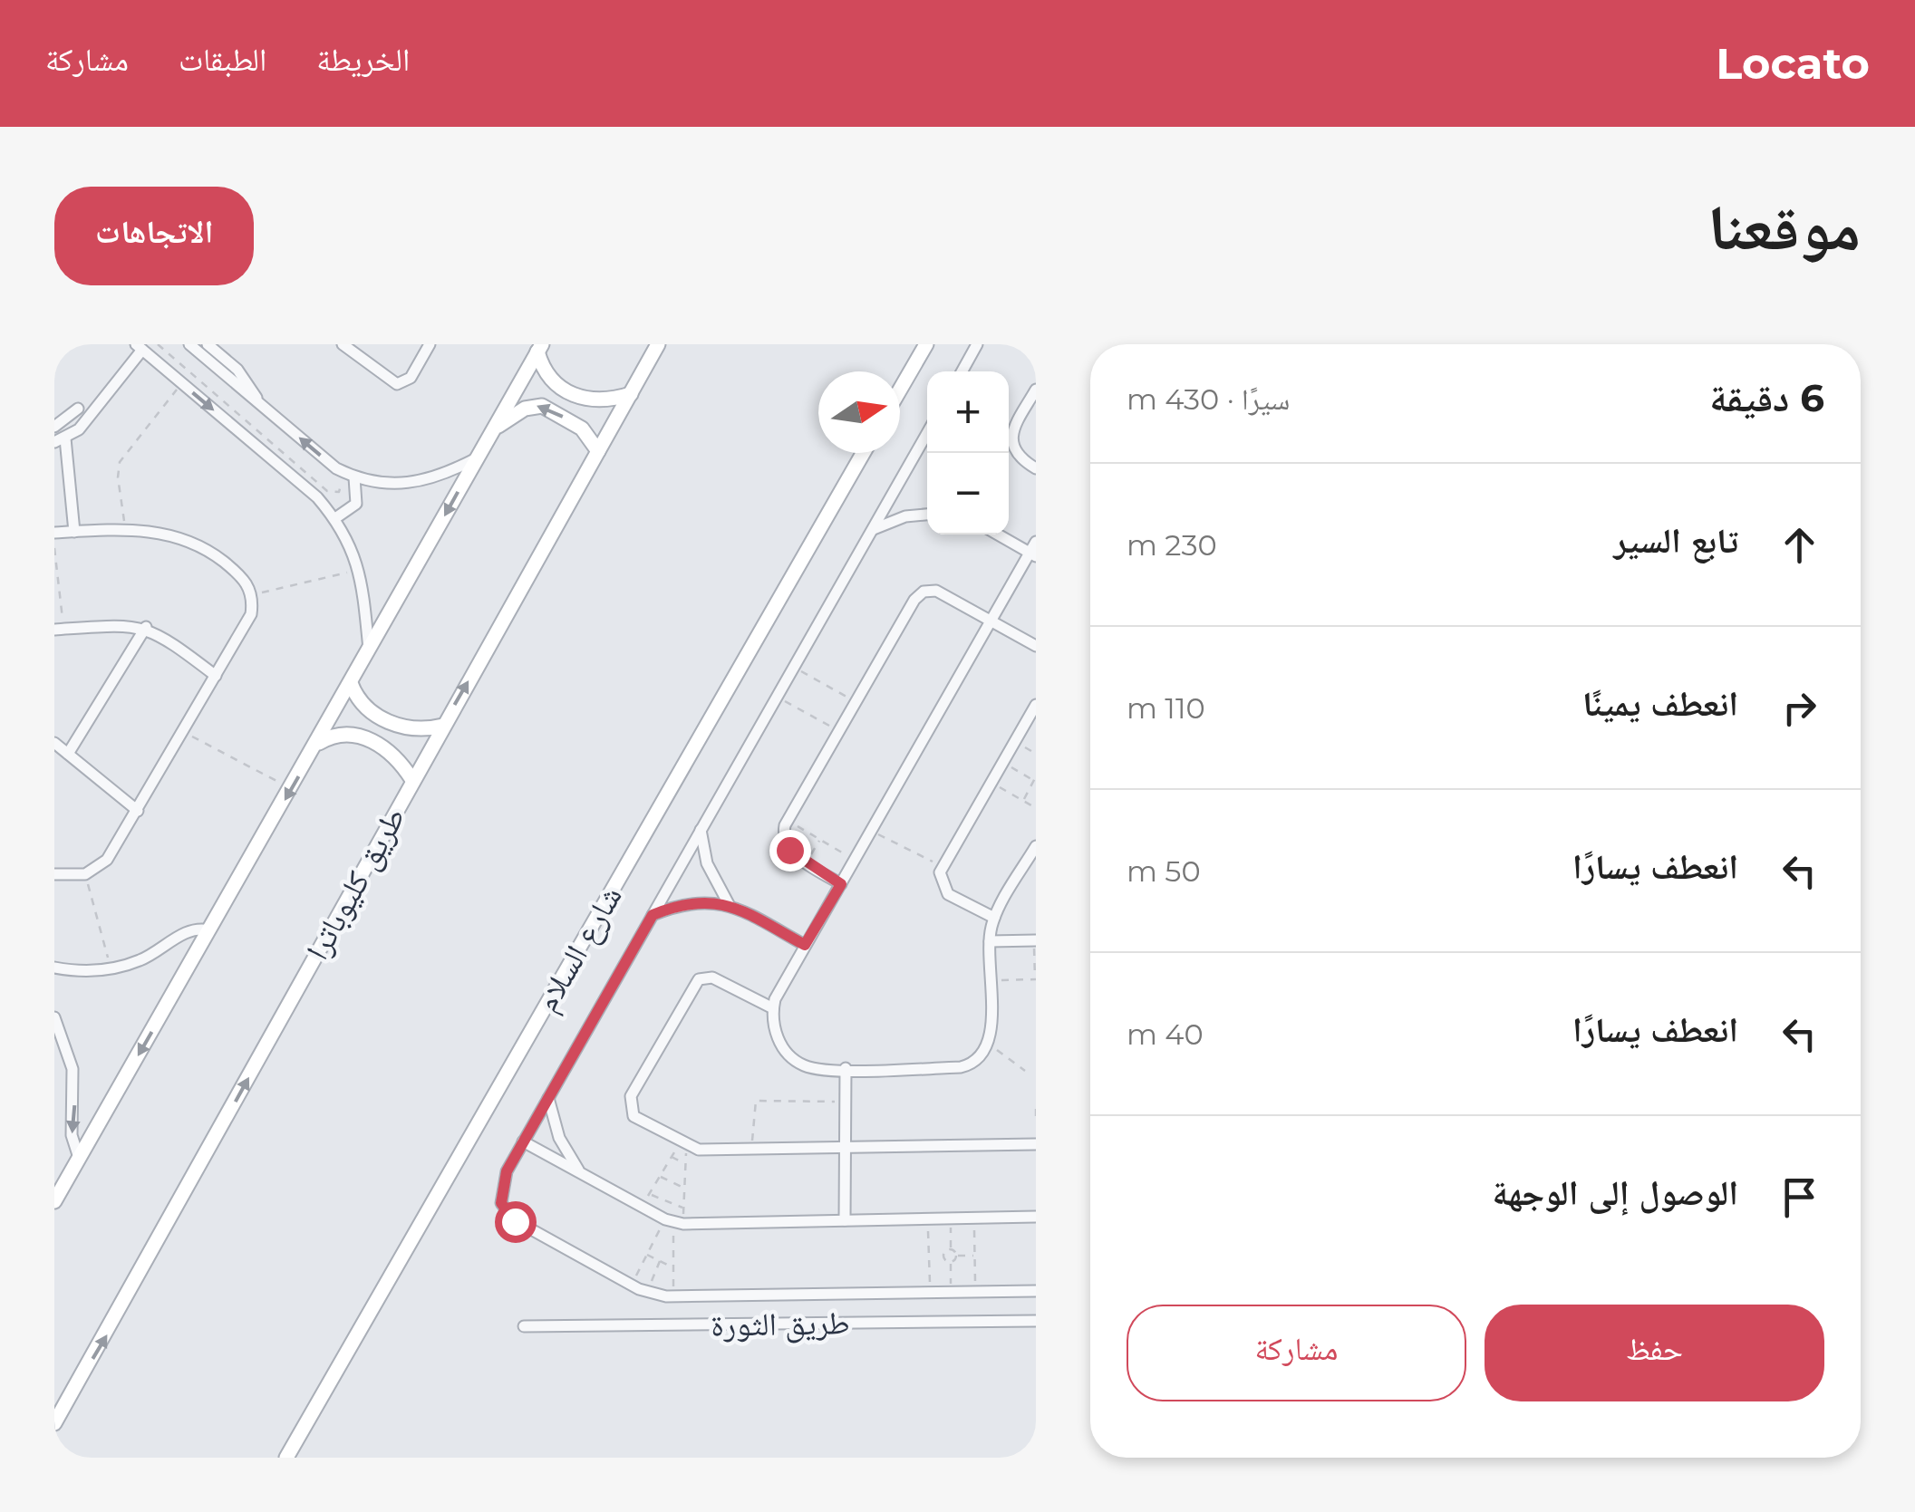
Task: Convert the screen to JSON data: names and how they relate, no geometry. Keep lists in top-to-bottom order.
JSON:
{
  "streets": {
    "main road": ["طريق كليوباترا", "شارع السلام"],
    "street": ["طريق الثورة"]
  },
  "north": "right",
  "page": {
    "header": "Locato",
    "nav": ["الخريطة", "الطبقات", "مشاركة"],
    "title": "موقعنا",
    "buttons": [
      "الاتجاهات",
      ["حفظ", "مشاركة"]
    ],
    "heading": ["6 دقيقة", "سيرًا · 430 m"],
    "map_buttons": ["+", "−"],
    "list": [
      ["تابع السير", "230 m"],
      ["انعطف يمينًا", "110 m"],
      ["انعطف يسارًا", "50 m"],
      ["انعطف يسارًا", "40 m"],
      "الوصول إلى الوجهة"
    ]
  }
}
